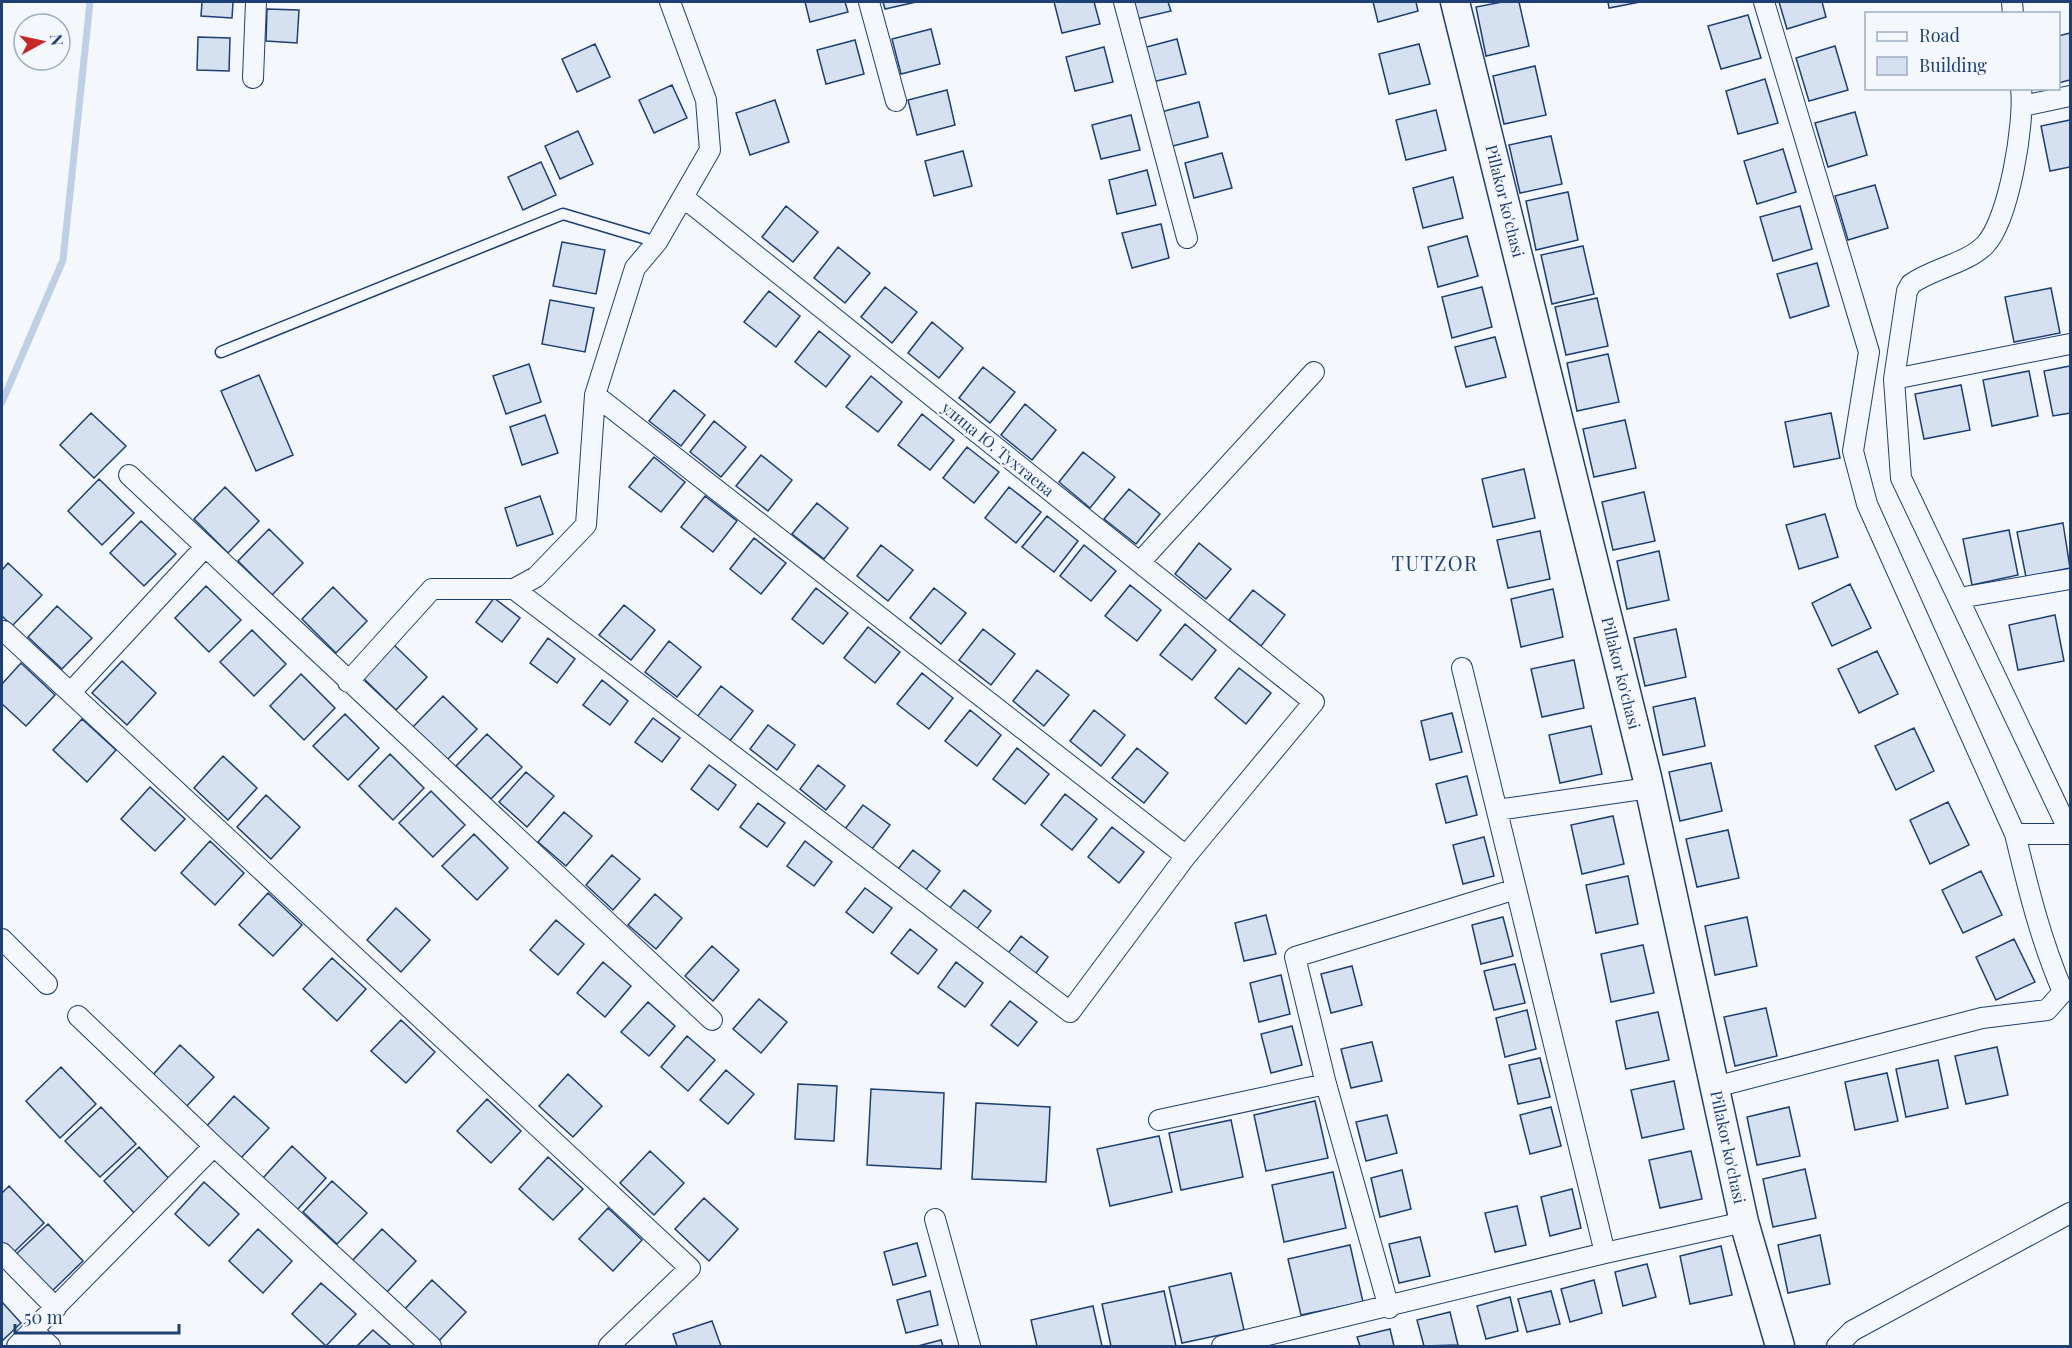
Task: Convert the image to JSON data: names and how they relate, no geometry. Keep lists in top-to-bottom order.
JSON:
{
  "streets": {
    "street": ["Pillakor ko'chasi", "улица Ю. Тухтаева"]
  },
  "districts": ["TUTZOR"],
  "legend": ["Road", "Building"],
  "scale_bar": "50 m",
  "north": "right"
}
